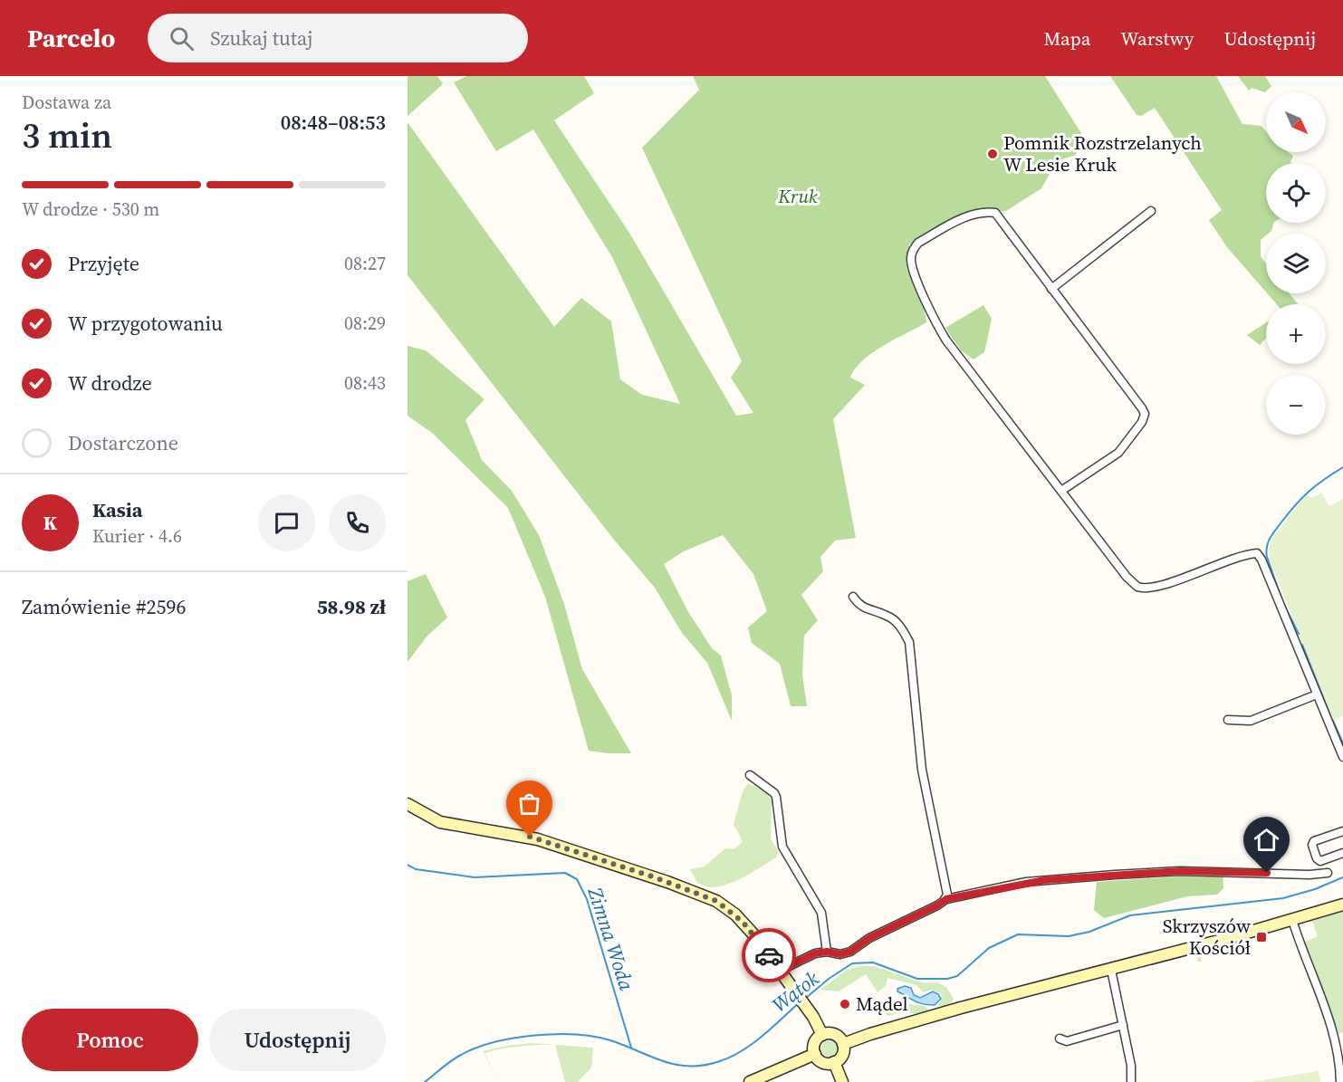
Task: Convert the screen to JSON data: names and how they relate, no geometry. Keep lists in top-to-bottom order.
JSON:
{
  "water": ["Zimna Woda", "Wątok"],
  "parks": ["Kruk"],
  "places": {
    "other": ["Pomnik Rozstrzelanych W Lesie Kruk", "Mądel"],
    "transit": ["Skrzyszów Kościół"]
  },
  "north": "bottom right",
  "page": {
    "header": "Parcelo",
    "search": "Szukaj tutaj",
    "nav": ["Mapa", "Warstwy", "Udostępnij"],
    "heading": ["3 min", "Dostawa za", "08:48–08:53"],
    "panel": [
      "Kasia",
      "Kurier · 4.6",
      "Zamówienie #2596",
      "58.98 zł"
    ],
    "map_buttons": ["+", "−"],
    "bar": "W drodze · 530 m",
    "list": [
      ["Przyjęte", "08:27"],
      ["W przygotowaniu", "08:29"],
      ["W drodze", "08:43"],
      "Dostarczone"
    ],
    "round": "K",
    "buttons": ["Pomoc", "Udostępnij"]
  }
}
